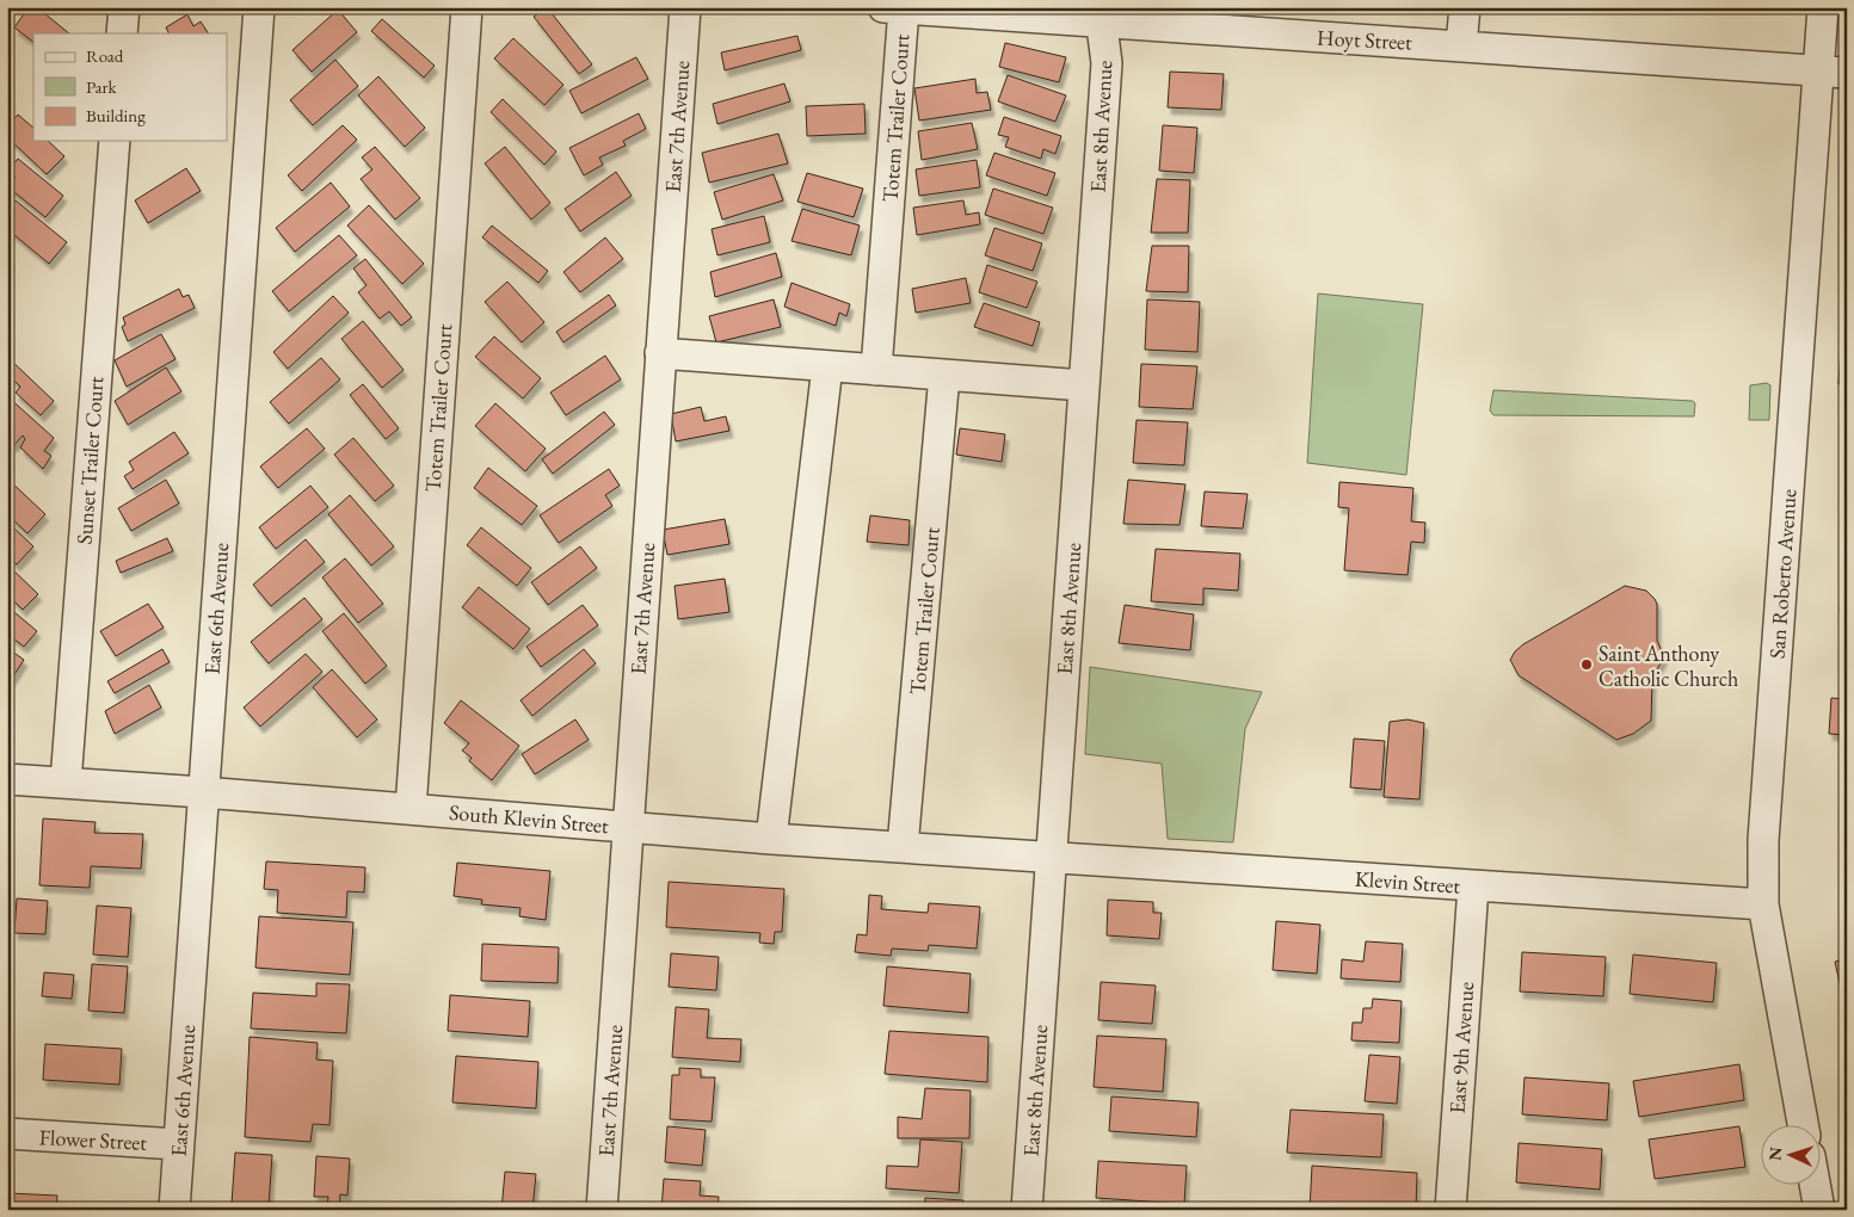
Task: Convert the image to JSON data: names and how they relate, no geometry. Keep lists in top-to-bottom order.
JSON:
{
  "streets": {
    "street": [
      "Hoyt Street",
      "Totem Trailer Court",
      "East 7th Avenue",
      "East 8th Avenue",
      "Sunset Trailer Court",
      "San Roberto Avenue",
      "East 6th Avenue",
      "South Klevin Street",
      "Klevin Street",
      "East 9th Avenue",
      "Flower Street"
    ]
  },
  "crossings": [
    ["Hoyt Street", "Totem Trailer Court"],
    ["Hoyt Street", "East 8th Avenue"],
    ["Hoyt Street", "San Roberto Avenue"],
    ["Totem Trailer Court", "South Klevin Street"],
    ["East 7th Avenue", "South Klevin Street"],
    ["East 8th Avenue", "South Klevin Street"],
    ["East 8th Avenue", "Klevin Street"],
    ["Sunset Trailer Court", "South Klevin Street"],
    ["San Roberto Avenue", "Klevin Street"],
    ["East 6th Avenue", "South Klevin Street"],
    ["East 6th Avenue", "Flower Street"],
    ["South Klevin Street", "Klevin Street"],
    ["Klevin Street", "East 9th Avenue"]
  ],
  "places": ["Saint Anthony Catholic Church"],
  "legend": ["Road", "Park", "Building"],
  "north": "left"
}
